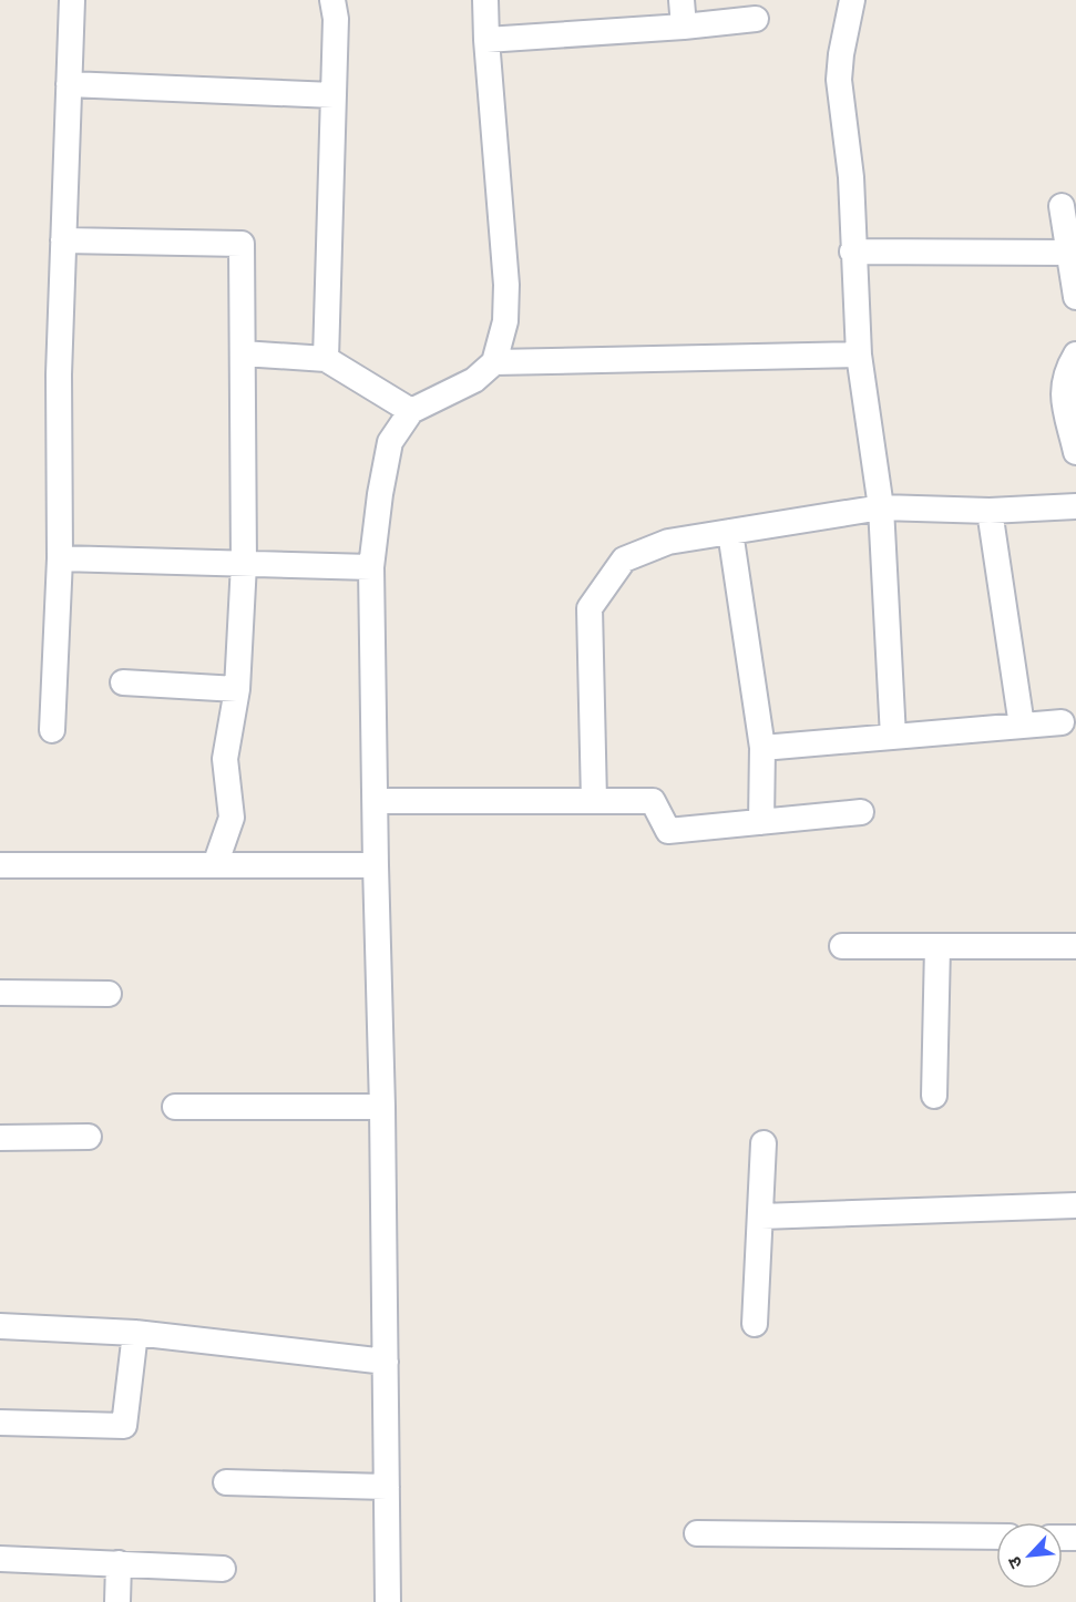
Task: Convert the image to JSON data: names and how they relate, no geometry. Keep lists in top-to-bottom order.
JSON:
{
  "north": "bottom left"
}
